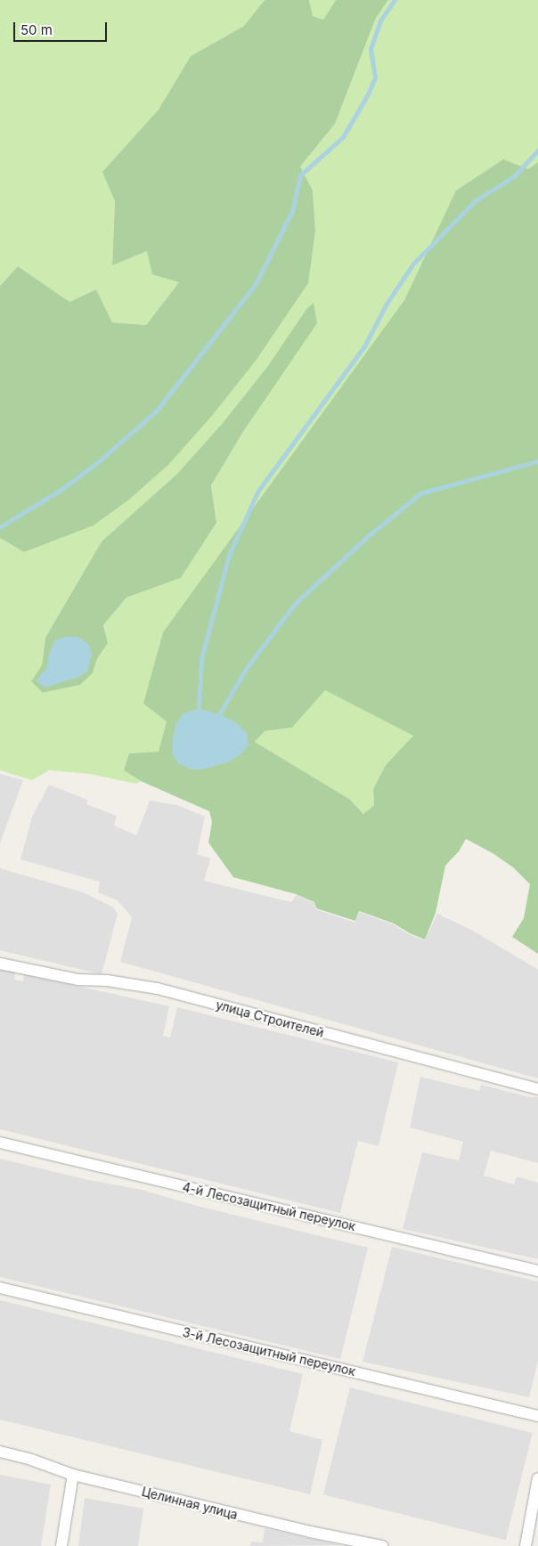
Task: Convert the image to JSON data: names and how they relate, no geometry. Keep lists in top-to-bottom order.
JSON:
{
  "streets": {
    "street": [
      "улица Строителей",
      "4-й Лесозащитный переулок",
      "3-й Лесозащитный переулок",
      "Целинная улица"
    ]
  },
  "scale_bar": "50 m"
}
